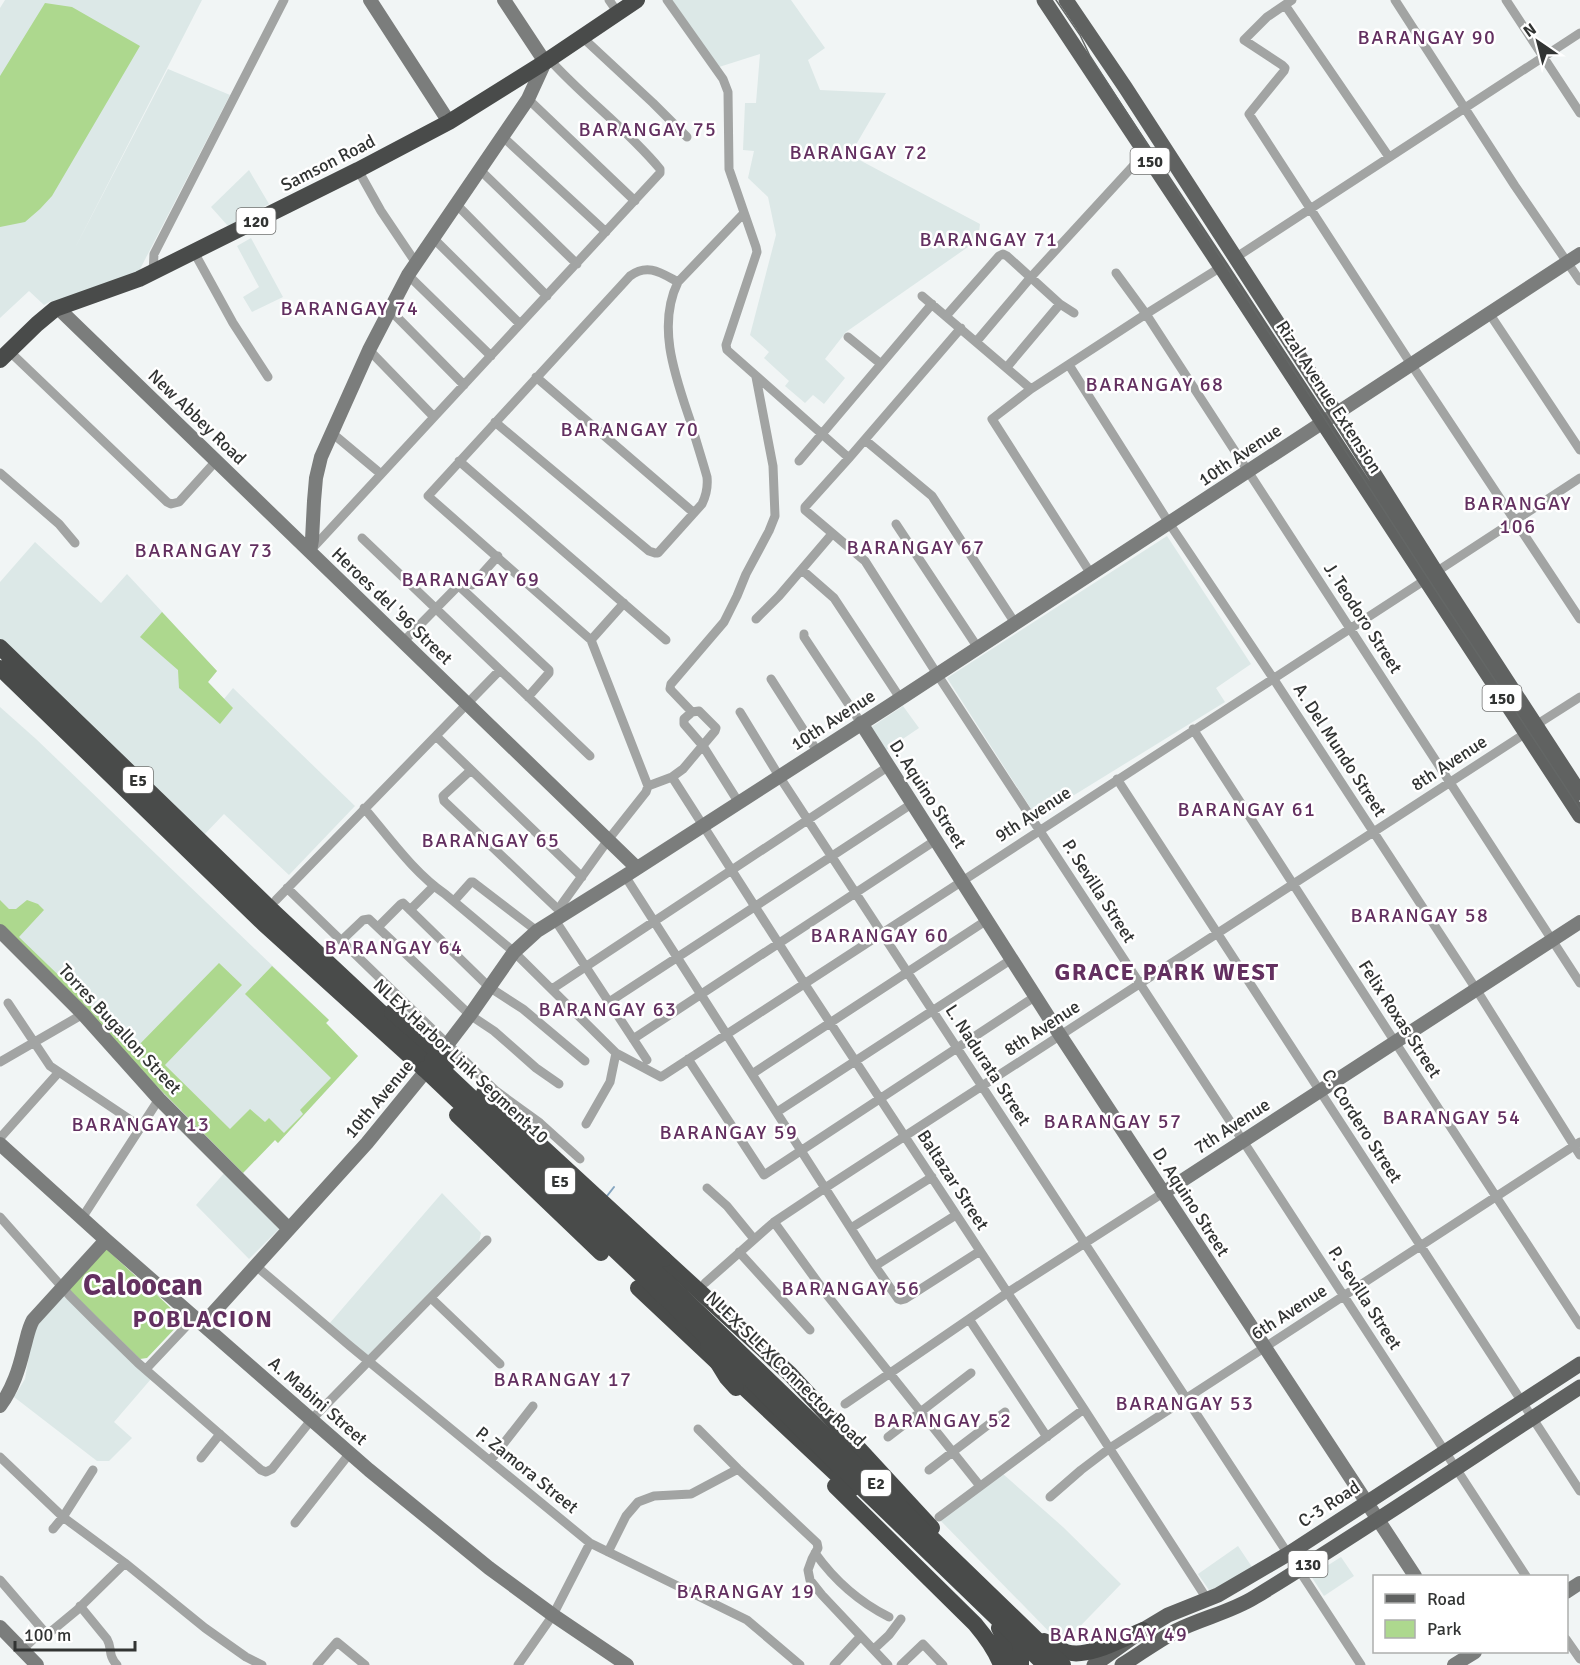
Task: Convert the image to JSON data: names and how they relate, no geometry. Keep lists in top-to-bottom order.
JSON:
{
  "streets": {
    "highway": [
      "Samson Road",
      "120",
      "E5",
      "NLEX Harbor Link Segment 10",
      "NLEX-SLEX Connector Road",
      "E2"
    ],
    "main road": [
      "150",
      "Rizal Avenue Extension",
      "C-3 Road",
      "130"
    ],
    "street": [
      "New Abbey Road",
      "10th Avenue",
      "Heroes del '96 Street",
      "J. Teodoro Street",
      "A. Del Mundo Street",
      "8th Avenue",
      "D. Aquino Street",
      "9th Avenue",
      "P. Sevilla Street",
      "Felix Roxas Street",
      "Torres Bugallon Street",
      "L. Nadurata Street",
      "7th Avenue",
      "C. Cordero Street",
      "Baltazar Street",
      "6th Avenue",
      "A. Mabini Street",
      "P. Zamora Street"
    ]
  },
  "crossings": [
    ["Samson Road", "New Abbey Road"],
    ["Samson Road", "Heroes del '96 Street"],
    ["Rizal Avenue Extension", "10th Avenue"],
    ["Rizal Avenue Extension", "8th Avenue"],
    ["Rizal Avenue Extension", "9th Avenue"],
    ["New Abbey Road", "Heroes del '96 Street"],
    ["10th Avenue", "Heroes del '96 Street"],
    ["10th Avenue", "J. Teodoro Street"],
    ["10th Avenue", "A. Del Mundo Street"],
    ["10th Avenue", "D. Aquino Street"],
    ["10th Avenue", "P. Sevilla Street"],
    ["10th Avenue", "Torres Bugallon Street"],
    ["10th Avenue", "L. Nadurata Street"],
    ["10th Avenue", "Baltazar Street"],
    ["10th Avenue", "A. Mabini Street"],
    ["10th Avenue", "P. Zamora Street"],
    ["J. Teodoro Street", "8th Avenue"],
    ["J. Teodoro Street", "9th Avenue"],
    ["J. Teodoro Street", "7th Avenue"],
    ["A. Del Mundo Street", "8th Avenue"],
    ["A. Del Mundo Street", "9th Avenue"],
    ["A. Del Mundo Street", "7th Avenue"],
    ["A. Del Mundo Street", "6th Avenue"],
    ["8th Avenue", "D. Aquino Street"],
    ["8th Avenue", "P. Sevilla Street"],
    ["8th Avenue", "Felix Roxas Street"],
    ["8th Avenue", "L. Nadurata Street"],
    ["8th Avenue", "C. Cordero Street"],
    ["8th Avenue", "Baltazar Street"],
    ["D. Aquino Street", "9th Avenue"],
    ["D. Aquino Street", "7th Avenue"],
    ["D. Aquino Street", "6th Avenue"],
    ["D. Aquino Street", "C-3 Road"],
    ["D. Aquino Street", "130"],
    ["9th Avenue", "P. Sevilla Street"],
    ["9th Avenue", "Felix Roxas Street"],
    ["9th Avenue", "L. Nadurata Street"],
    ["9th Avenue", "C. Cordero Street"],
    ["9th Avenue", "Baltazar Street"],
    ["P. Sevilla Street", "7th Avenue"],
    ["P. Sevilla Street", "6th Avenue"],
    ["P. Sevilla Street", "C-3 Road"],
    ["P. Sevilla Street", "130"],
    ["Felix Roxas Street", "7th Avenue"],
    ["Felix Roxas Street", "6th Avenue"],
    ["NLEX Harbor Link Segment 10", "NLEX-SLEX Connector Road"],
    ["L. Nadurata Street", "7th Avenue"],
    ["L. Nadurata Street", "6th Avenue"],
    ["L. Nadurata Street", "C-3 Road"],
    ["7th Avenue", "C. Cordero Street"],
    ["7th Avenue", "Baltazar Street"],
    ["C. Cordero Street", "6th Avenue"],
    ["C. Cordero Street", "C-3 Road"],
    ["C. Cordero Street", "130"],
    ["Baltazar Street", "6th Avenue"],
    ["Baltazar Street", "C-3 Road"]
  ],
  "districts": [
    "BARANGAY 90",
    "BARANGAY 75",
    "BARANGAY 72",
    "BARANGAY 71",
    "BARANGAY 74",
    "BARANGAY 68",
    "BARANGAY 70",
    "BARANGAY 106",
    "BARANGAY 67",
    "BARANGAY 73",
    "BARANGAY 69",
    "BARANGAY 61",
    "BARANGAY 65",
    "BARANGAY 58",
    "BARANGAY 60",
    "BARANGAY 64",
    "GRACE PARK WEST",
    "BARANGAY 63",
    "BARANGAY 54",
    "BARANGAY 57",
    "BARANGAY 13",
    "BARANGAY 59",
    "Caloocan",
    "BARANGAY 56",
    "POBLACION",
    "BARANGAY 17",
    "BARANGAY 53",
    "BARANGAY 52",
    "BARANGAY 19",
    "BARANGAY 49"
  ],
  "legend": ["Road", "Park"],
  "scale_bar": "100 m",
  "north": "top left"
}
